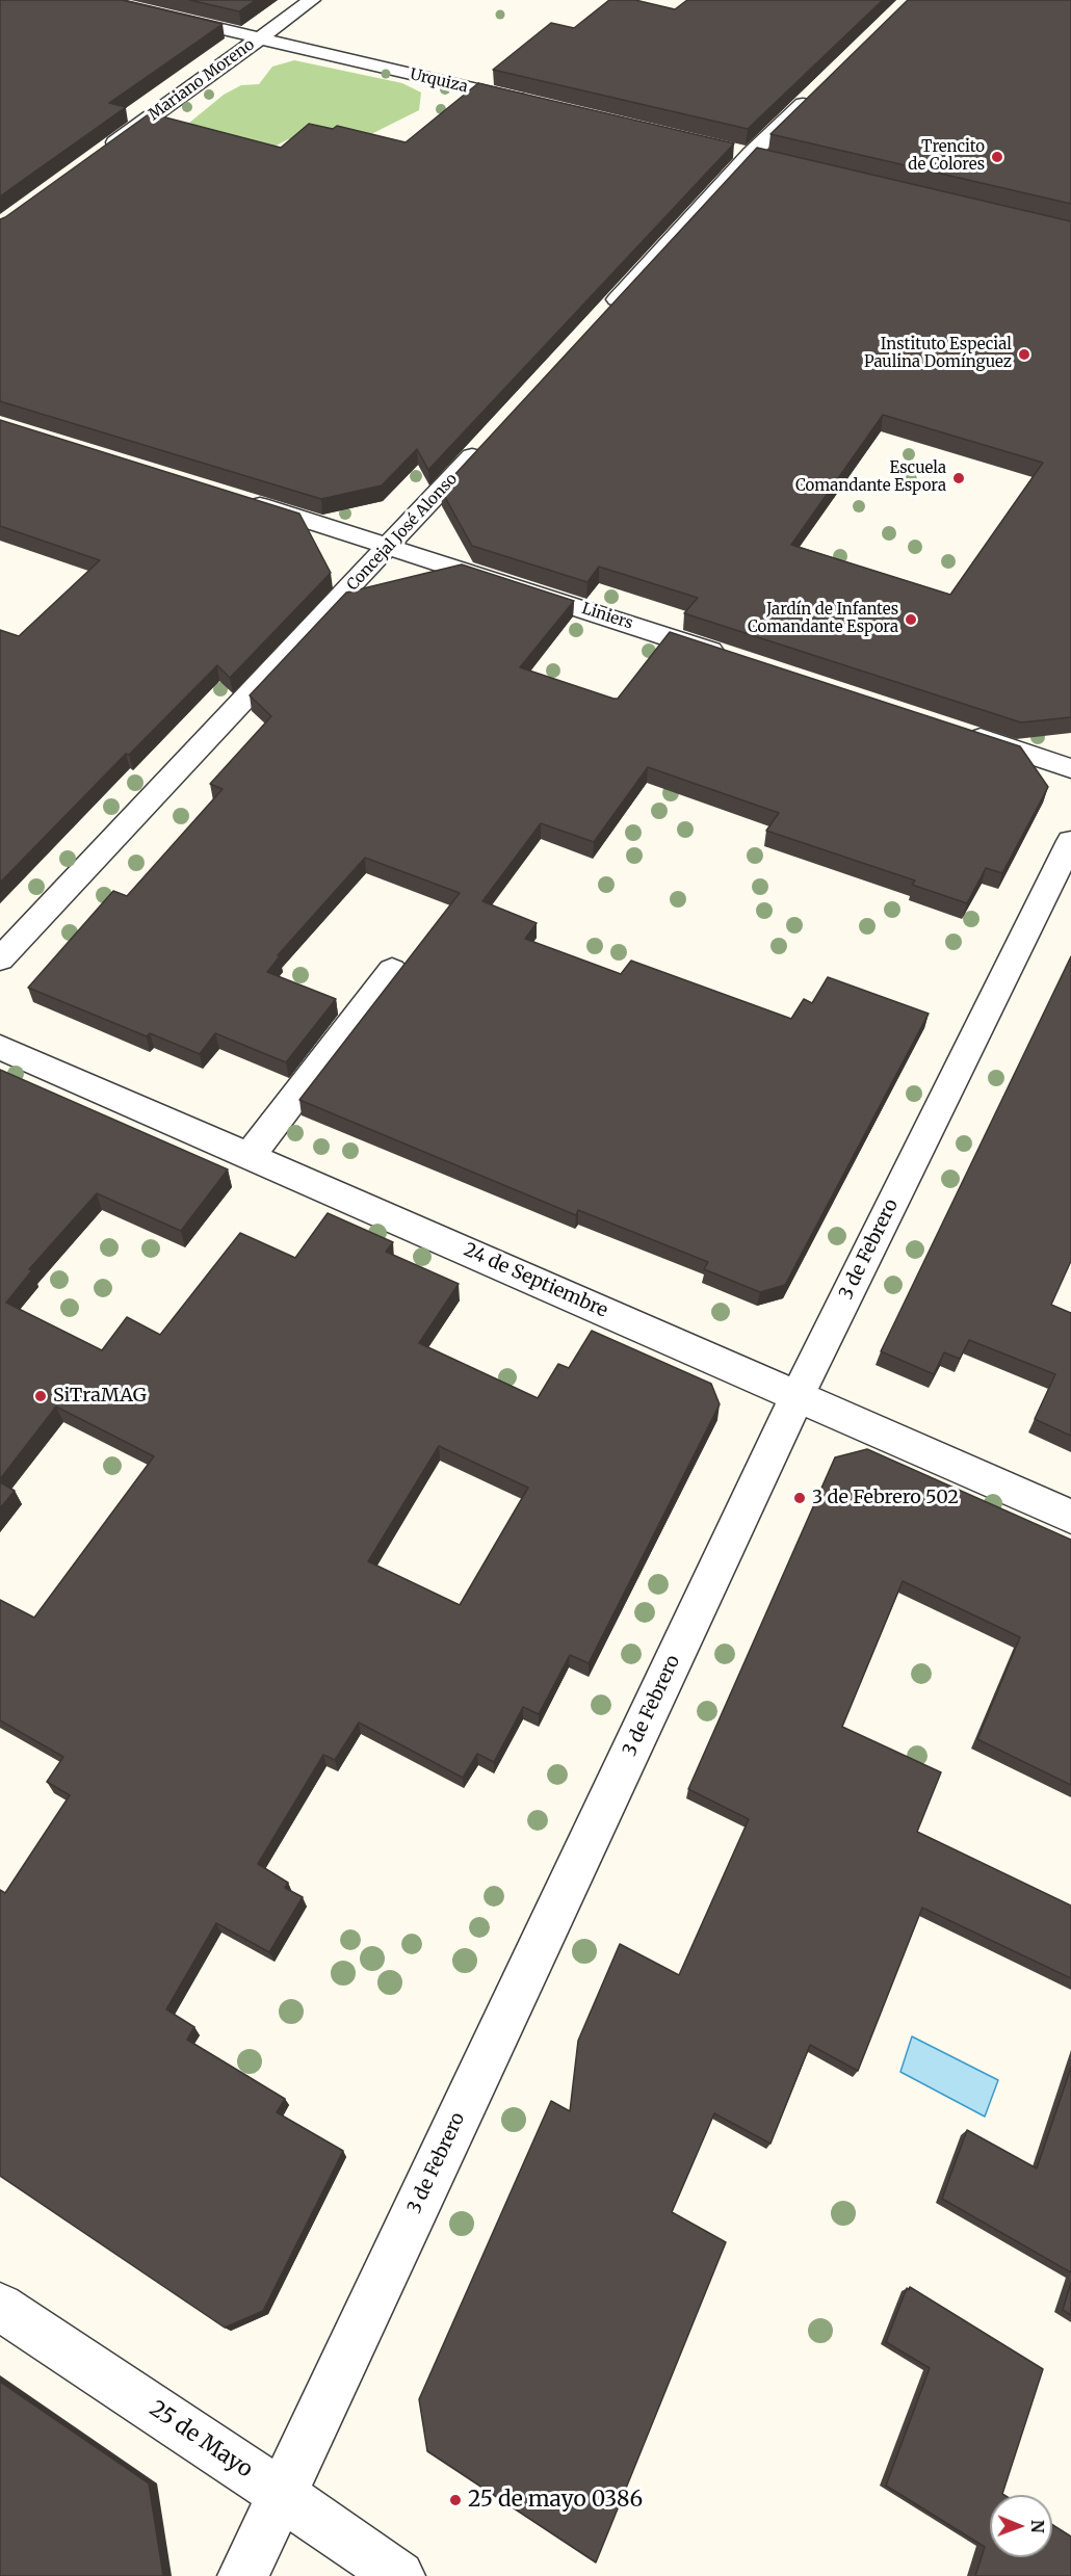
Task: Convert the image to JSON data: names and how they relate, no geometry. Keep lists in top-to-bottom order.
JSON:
{
  "streets": {
    "street": [
      "Mariano Moreno",
      "Urquiza",
      "Concejal José Alonso",
      "Liniers",
      "3 de Febrero",
      "24 de Septiembre",
      "25 de Mayo"
    ]
  },
  "crossings": [
    ["Mariano Moreno", "Urquiza"],
    ["Concejal José Alonso", "Liniers"],
    ["3 de Febrero", "24 de Septiembre"],
    ["3 de Febrero", "25 de Mayo"]
  ],
  "places": [
    "Trencito de Colores",
    "Instituto Especial Paulina Domínguez",
    "Escuela Comandante Espora",
    "Jardín de Infantes Comandante Espora",
    "SiTraMAG",
    "3 de Febrero 502",
    "25 de mayo 0386"
  ],
  "north": "right"
}
